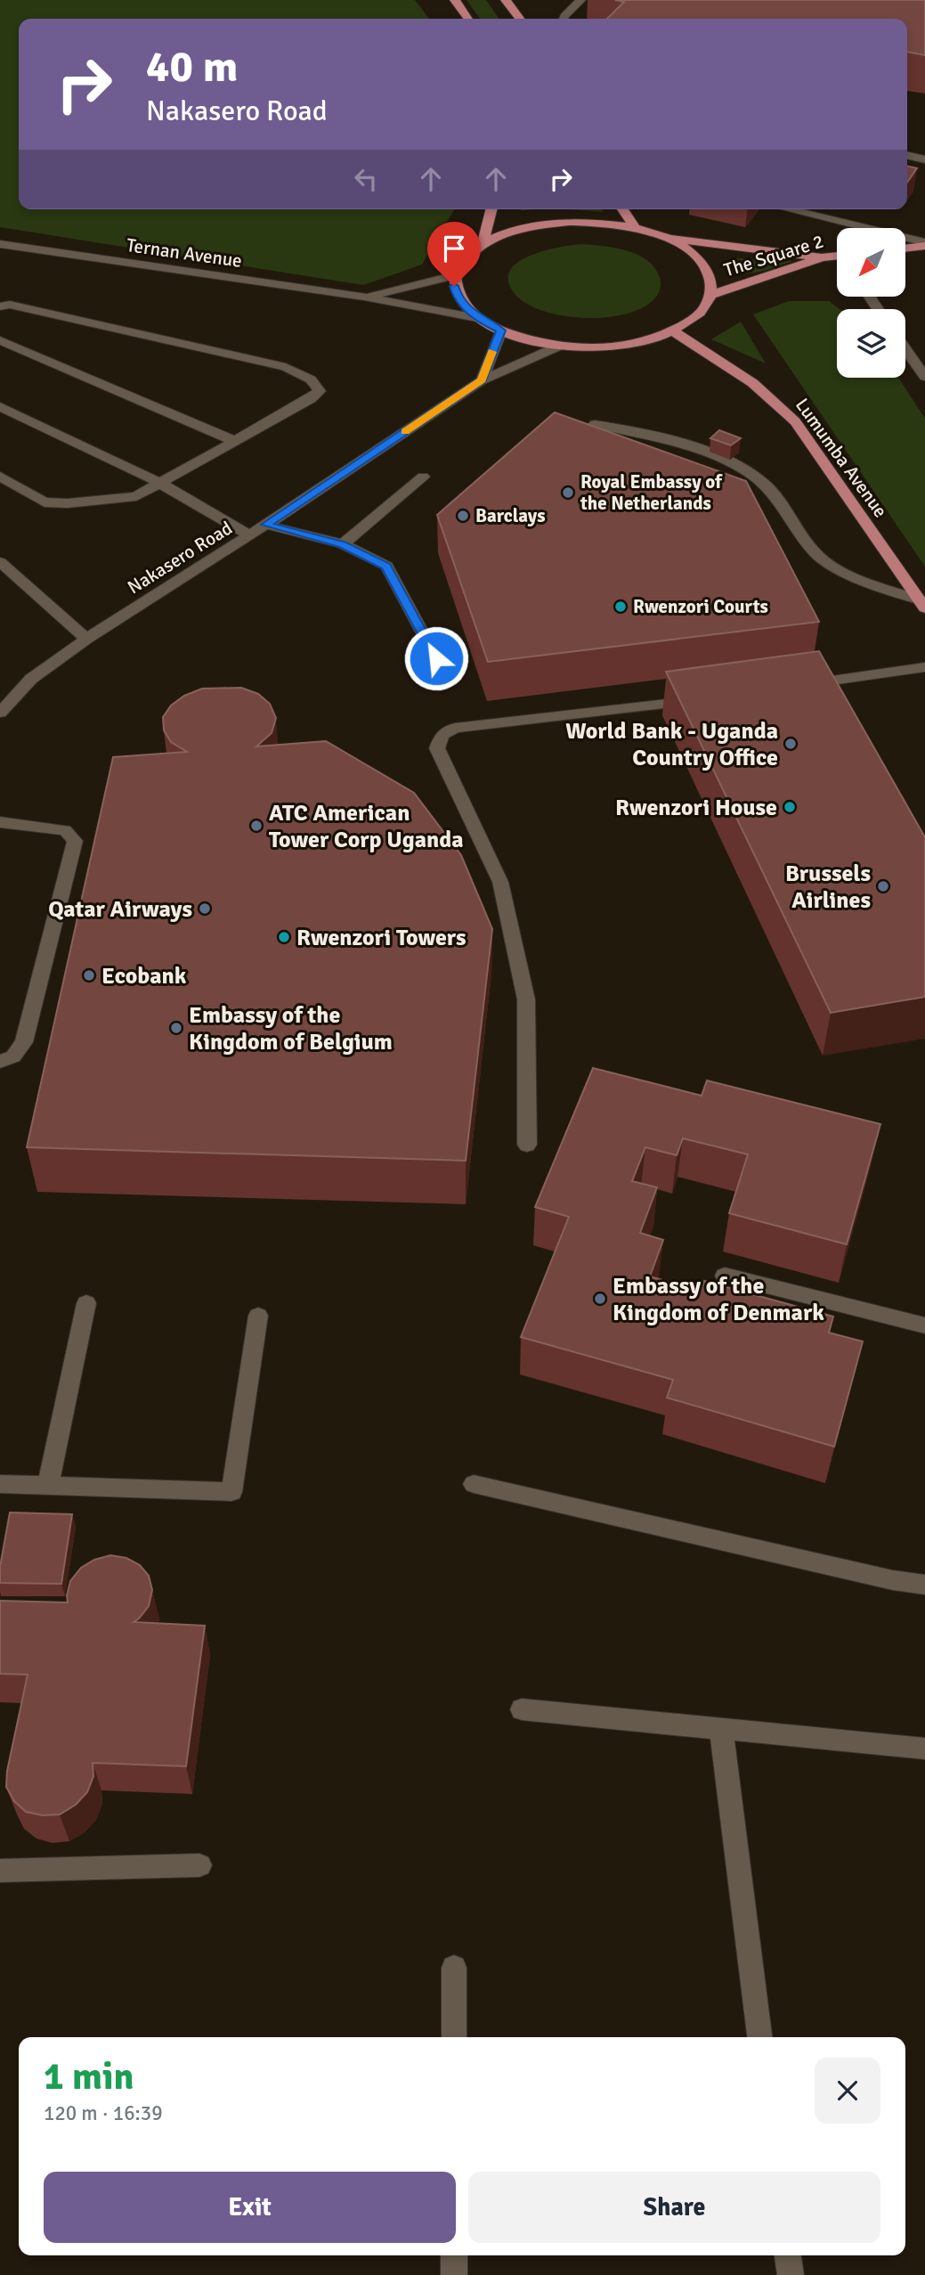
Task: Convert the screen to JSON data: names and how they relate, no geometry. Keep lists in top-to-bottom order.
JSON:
{
  "streets": {
    "main road": ["The Square 2", "Lumumba Avenue"],
    "street": ["Ternan Avenue", "Nakasero Road"]
  },
  "places": [
    "Royal Embassy of the Netherlands",
    "Barclays",
    "Rwenzori Courts",
    "World Bank - Uganda Country Office",
    "Rwenzori House",
    "ATC American Tower Corp Uganda",
    "Brussels Airlines",
    "Qatar Airways",
    "Rwenzori Towers",
    "Ecobank",
    "Embassy of the Kingdom of Belgium",
    "Embassy of the Kingdom of Denmark"
  ],
  "north": "bottom left",
  "page": {
    "turn": ["40 m", "Nakasero Road"],
    "heading": ["1 min", "120 m · 16:39"],
    "buttons": ["Exit", "Share"]
  }
}
